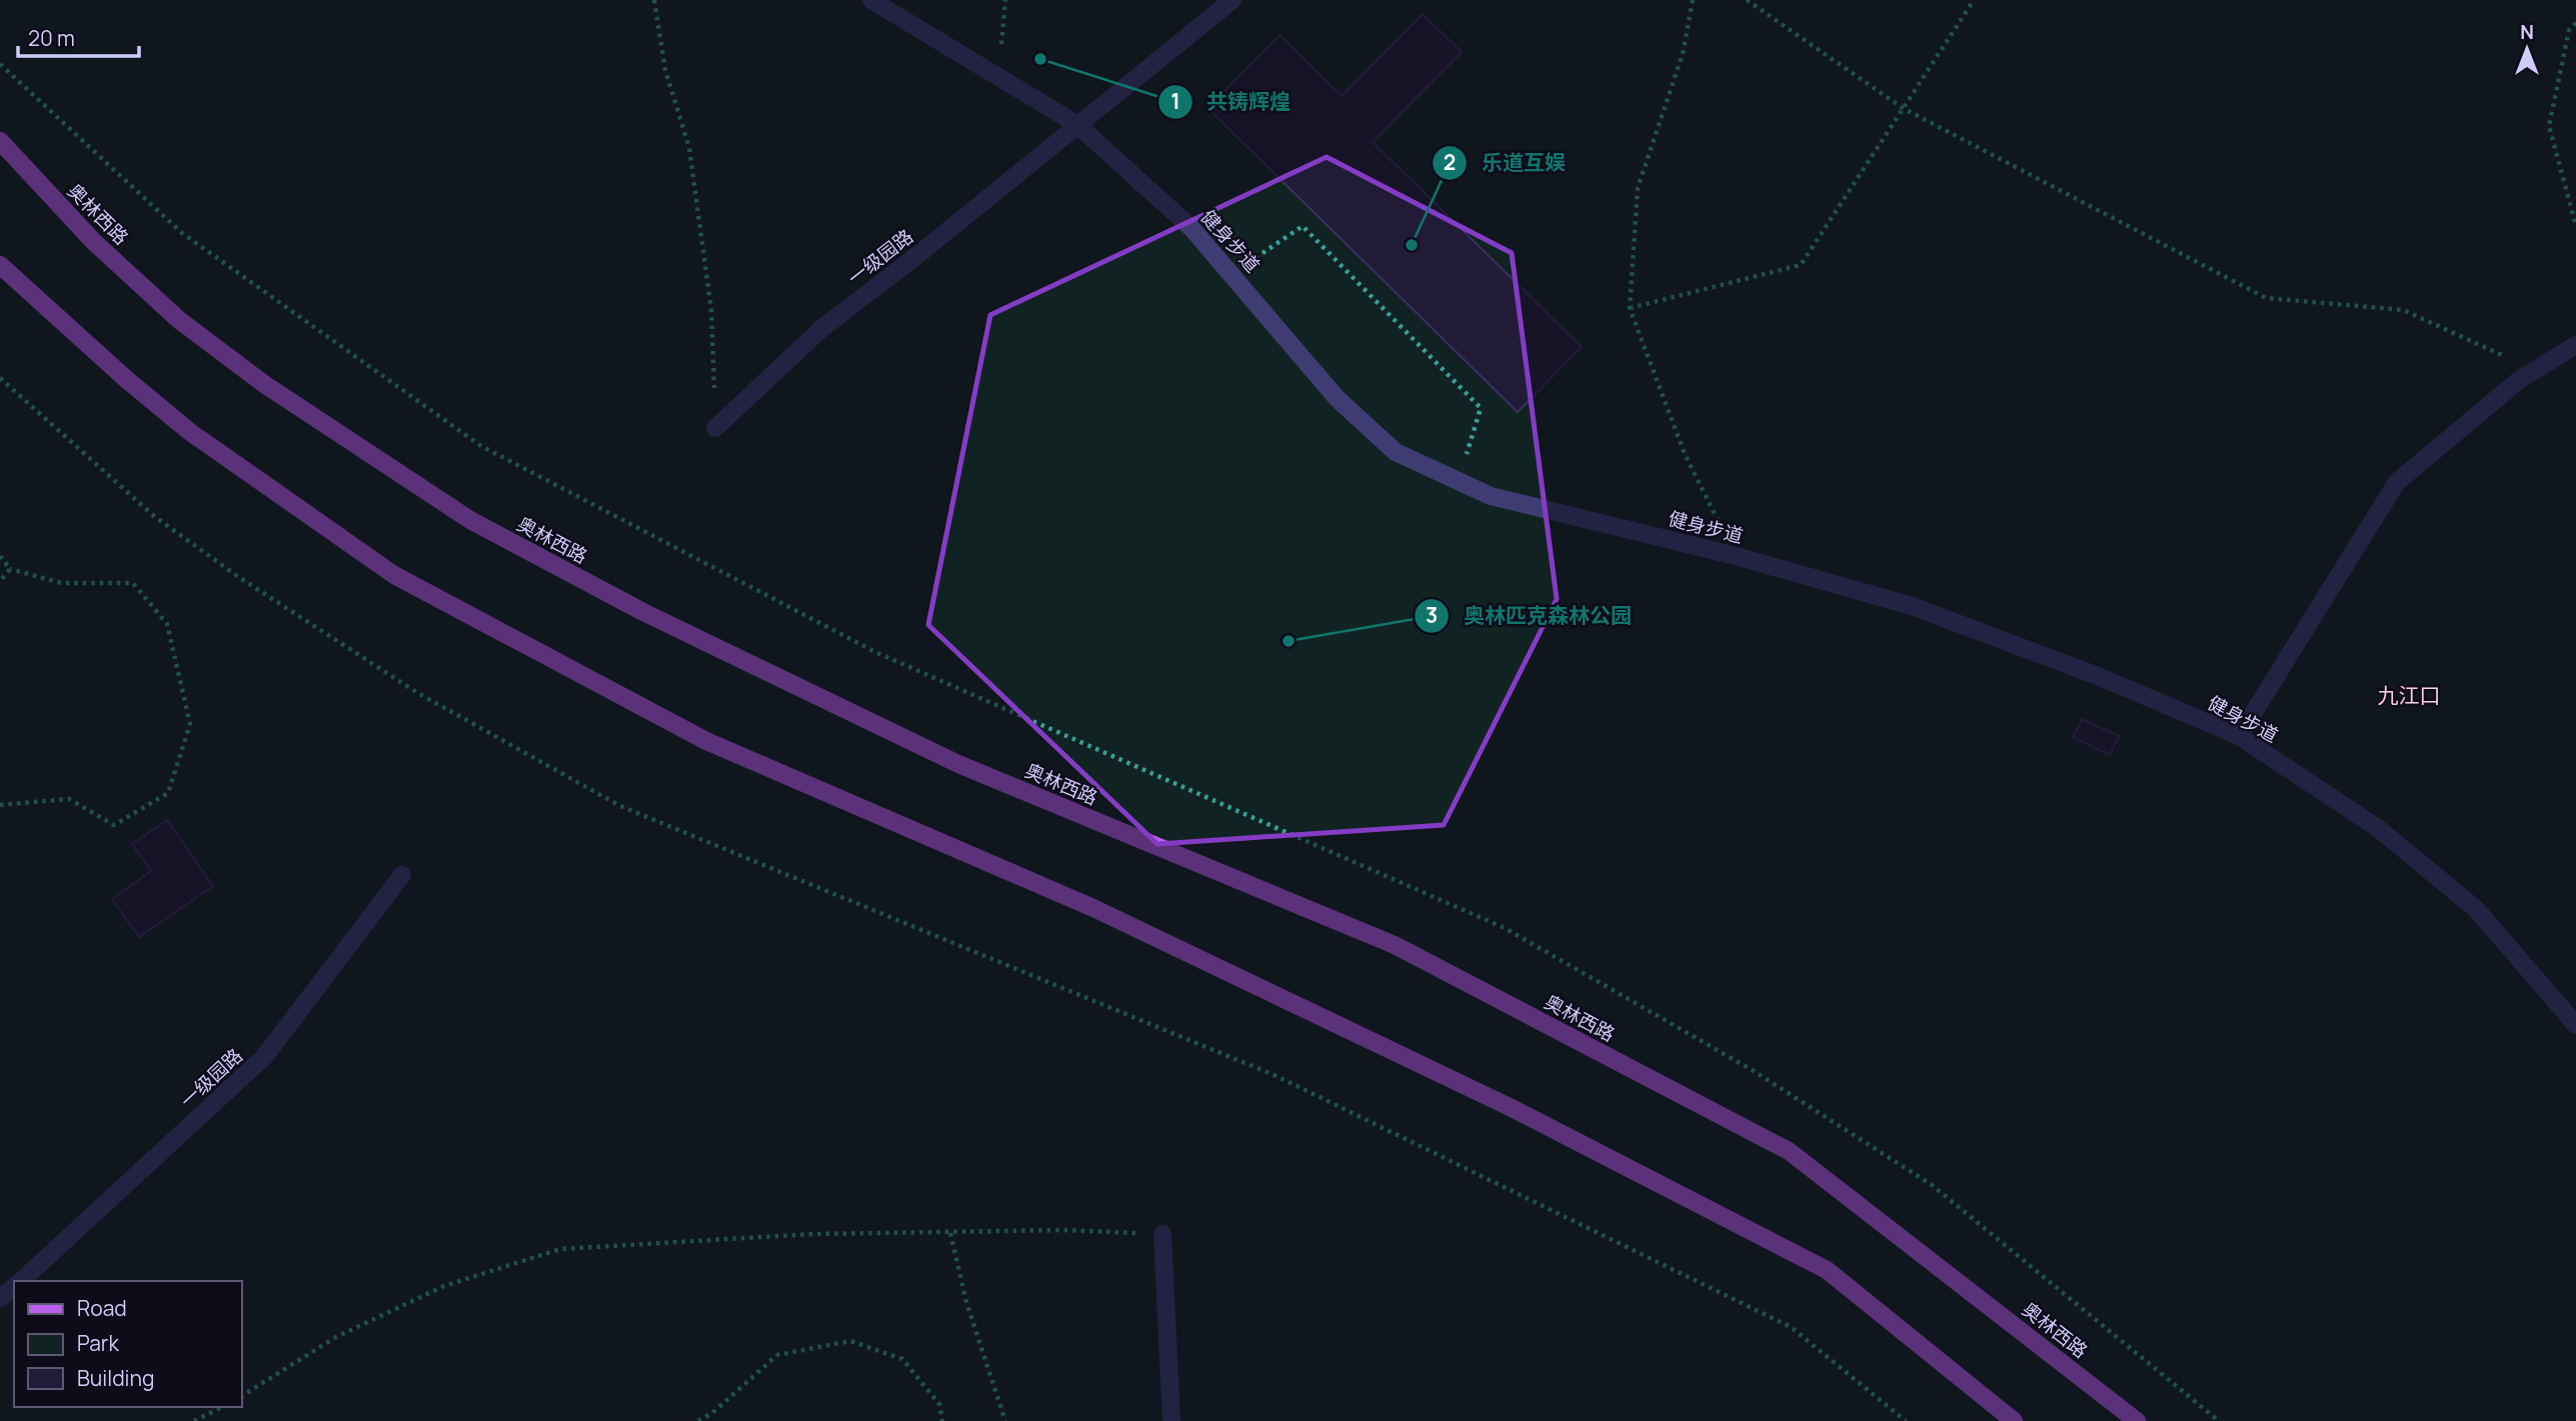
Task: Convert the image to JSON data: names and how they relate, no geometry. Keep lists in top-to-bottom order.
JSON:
{
  "streets": {
    "main road": ["奥林西路"],
    "street": ["健身步道", "一级园路"]
  },
  "crossings": [
    ["健身步道", "一级园路"]
  ],
  "districts": ["九江口"],
  "places": ["共铸辉煌", "乐道互娱", "奥林匹克森林公园"],
  "legend": ["Road", "Park", "Building"],
  "scale_bar": "20 m",
  "north": "top"
}
